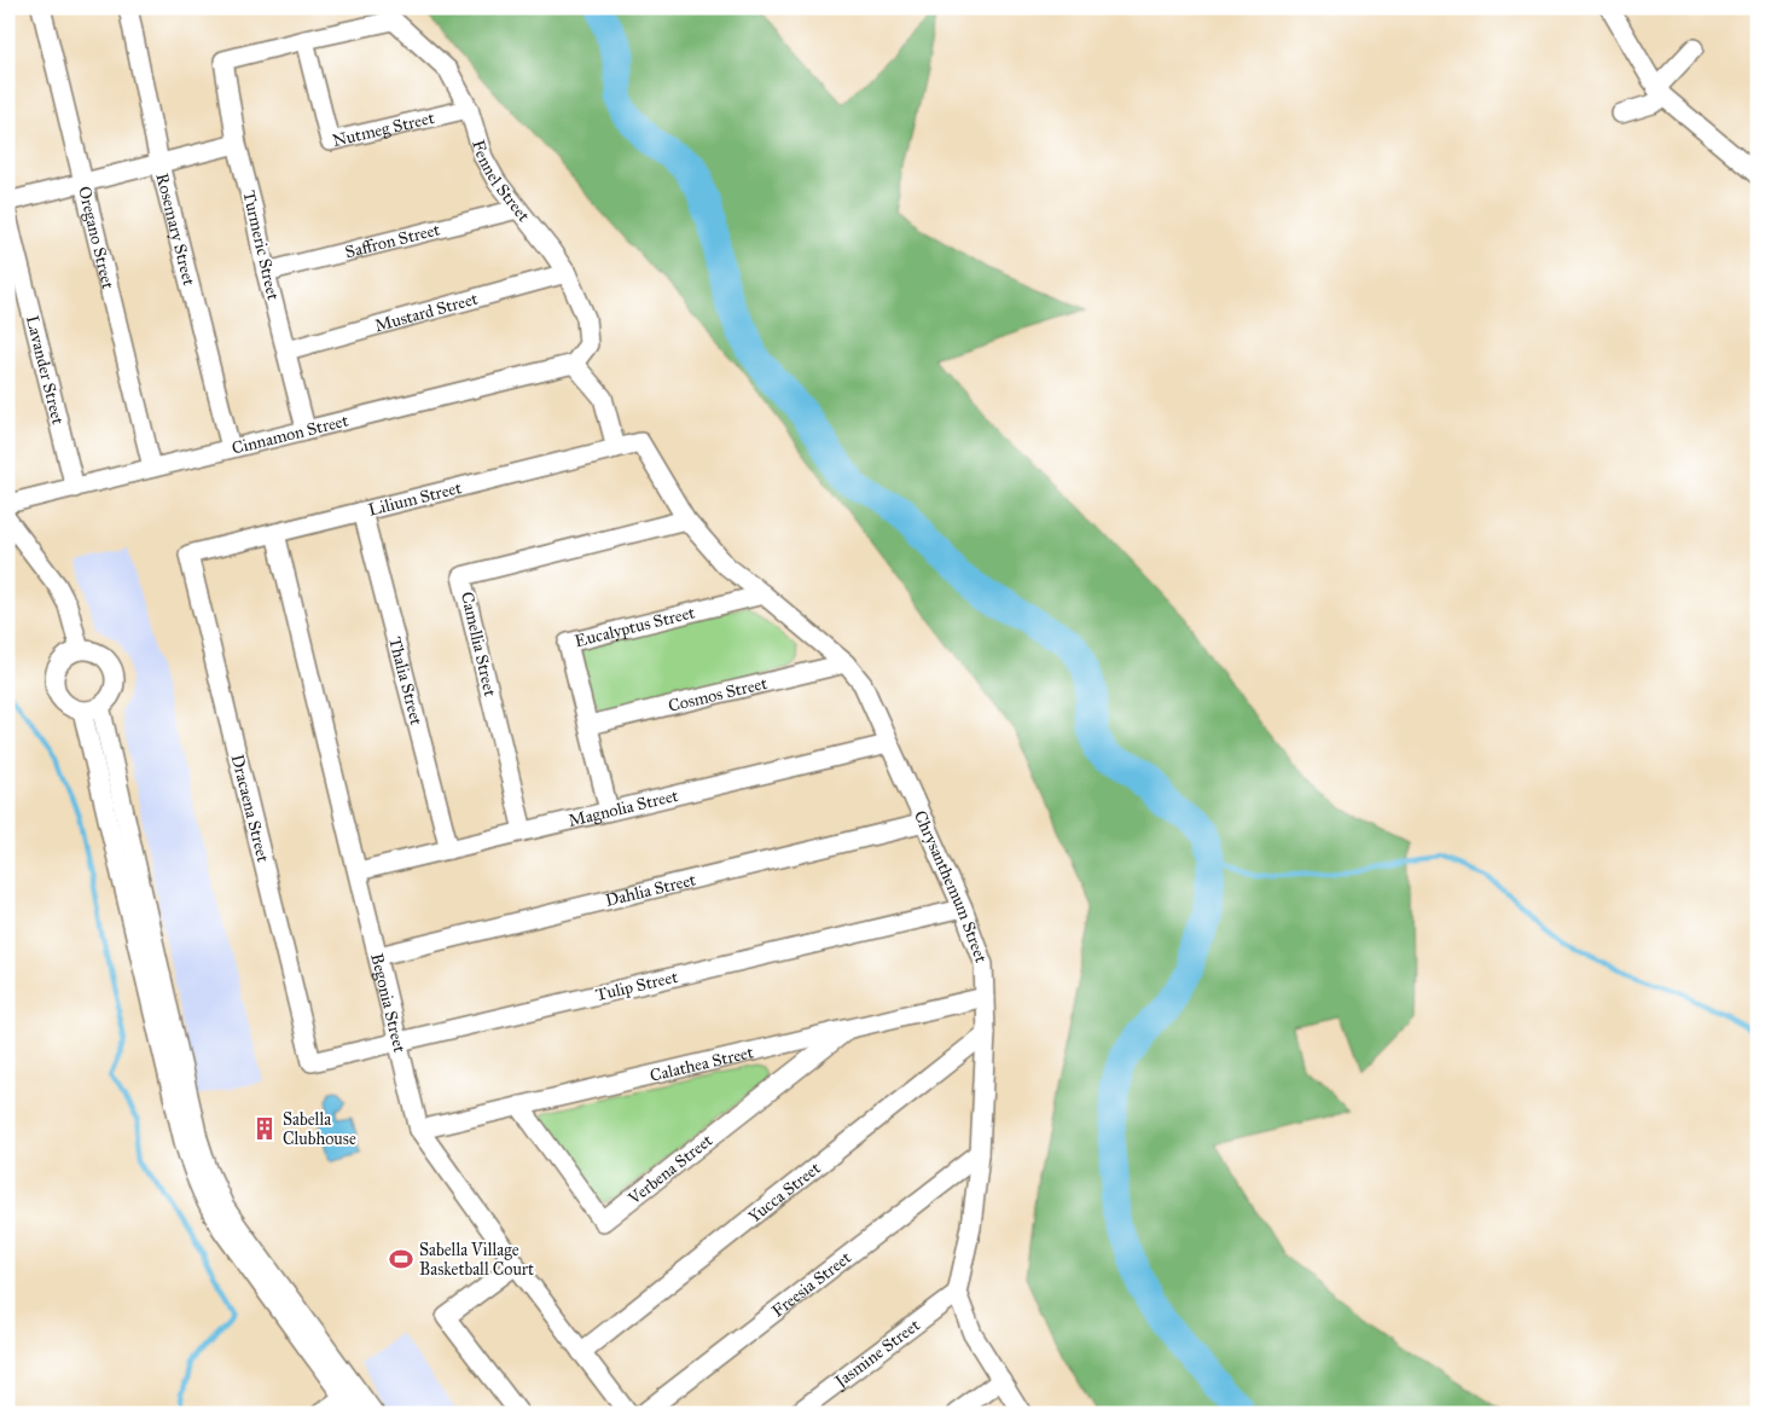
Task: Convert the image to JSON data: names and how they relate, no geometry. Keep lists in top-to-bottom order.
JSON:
{
  "streets": {
    "street": [
      "Nutmeg Street",
      "Fennel Street",
      "Rosemary Street",
      "Oregano Street",
      "Saffron Street",
      "Turmeric Street",
      "Mustard Street",
      "Lavander Street",
      "Cinnamon Street",
      "Lilium Street",
      "Eucalyptus Street",
      "Camellia Street",
      "Thalia Street",
      "Cosmos Street",
      "Magnolia Street",
      "Dracaena Street",
      "Chrysanthemum Street",
      "Dahlia Street",
      "Tulip Street",
      "Begonia Street",
      "Calathea Street",
      "Verbena Street",
      "Yucca Street",
      "Freesia Street",
      "Jasmine Street"
    ]
  },
  "crossings": [
    ["Nutmeg Street", "Fennel Street"],
    ["Nutmeg Street", "Turmeric Street"],
    ["Fennel Street", "Saffron Street"],
    ["Fennel Street", "Mustard Street"],
    ["Fennel Street", "Cinnamon Street"],
    ["Rosemary Street", "Cinnamon Street"],
    ["Oregano Street", "Cinnamon Street"],
    ["Saffron Street", "Turmeric Street"],
    ["Turmeric Street", "Mustard Street"],
    ["Turmeric Street", "Cinnamon Street"],
    ["Lavander Street", "Cinnamon Street"],
    ["Lilium Street", "Thalia Street"],
    ["Lilium Street", "Dracaena Street"],
    ["Lilium Street", "Chrysanthemum Street"],
    ["Lilium Street", "Begonia Street"],
    ["Eucalyptus Street", "Cosmos Street"],
    ["Eucalyptus Street", "Magnolia Street"],
    ["Eucalyptus Street", "Chrysanthemum Street"],
    ["Camellia Street", "Magnolia Street"],
    ["Camellia Street", "Chrysanthemum Street"],
    ["Thalia Street", "Magnolia Street"],
    ["Cosmos Street", "Chrysanthemum Street"],
    ["Magnolia Street", "Chrysanthemum Street"],
    ["Magnolia Street", "Begonia Street"],
    ["Dracaena Street", "Tulip Street"],
    ["Chrysanthemum Street", "Dahlia Street"],
    ["Chrysanthemum Street", "Tulip Street"],
    ["Chrysanthemum Street", "Calathea Street"],
    ["Chrysanthemum Street", "Yucca Street"],
    ["Chrysanthemum Street", "Freesia Street"],
    ["Chrysanthemum Street", "Jasmine Street"],
    ["Dahlia Street", "Begonia Street"],
    ["Tulip Street", "Begonia Street"],
    ["Begonia Street", "Calathea Street"],
    ["Begonia Street", "Yucca Street"],
    ["Calathea Street", "Verbena Street"]
  ],
  "places": {
    "building": ["Sabella Clubhouse"],
    "sports": ["Sabella Village Basketball Court"]
  }
}
